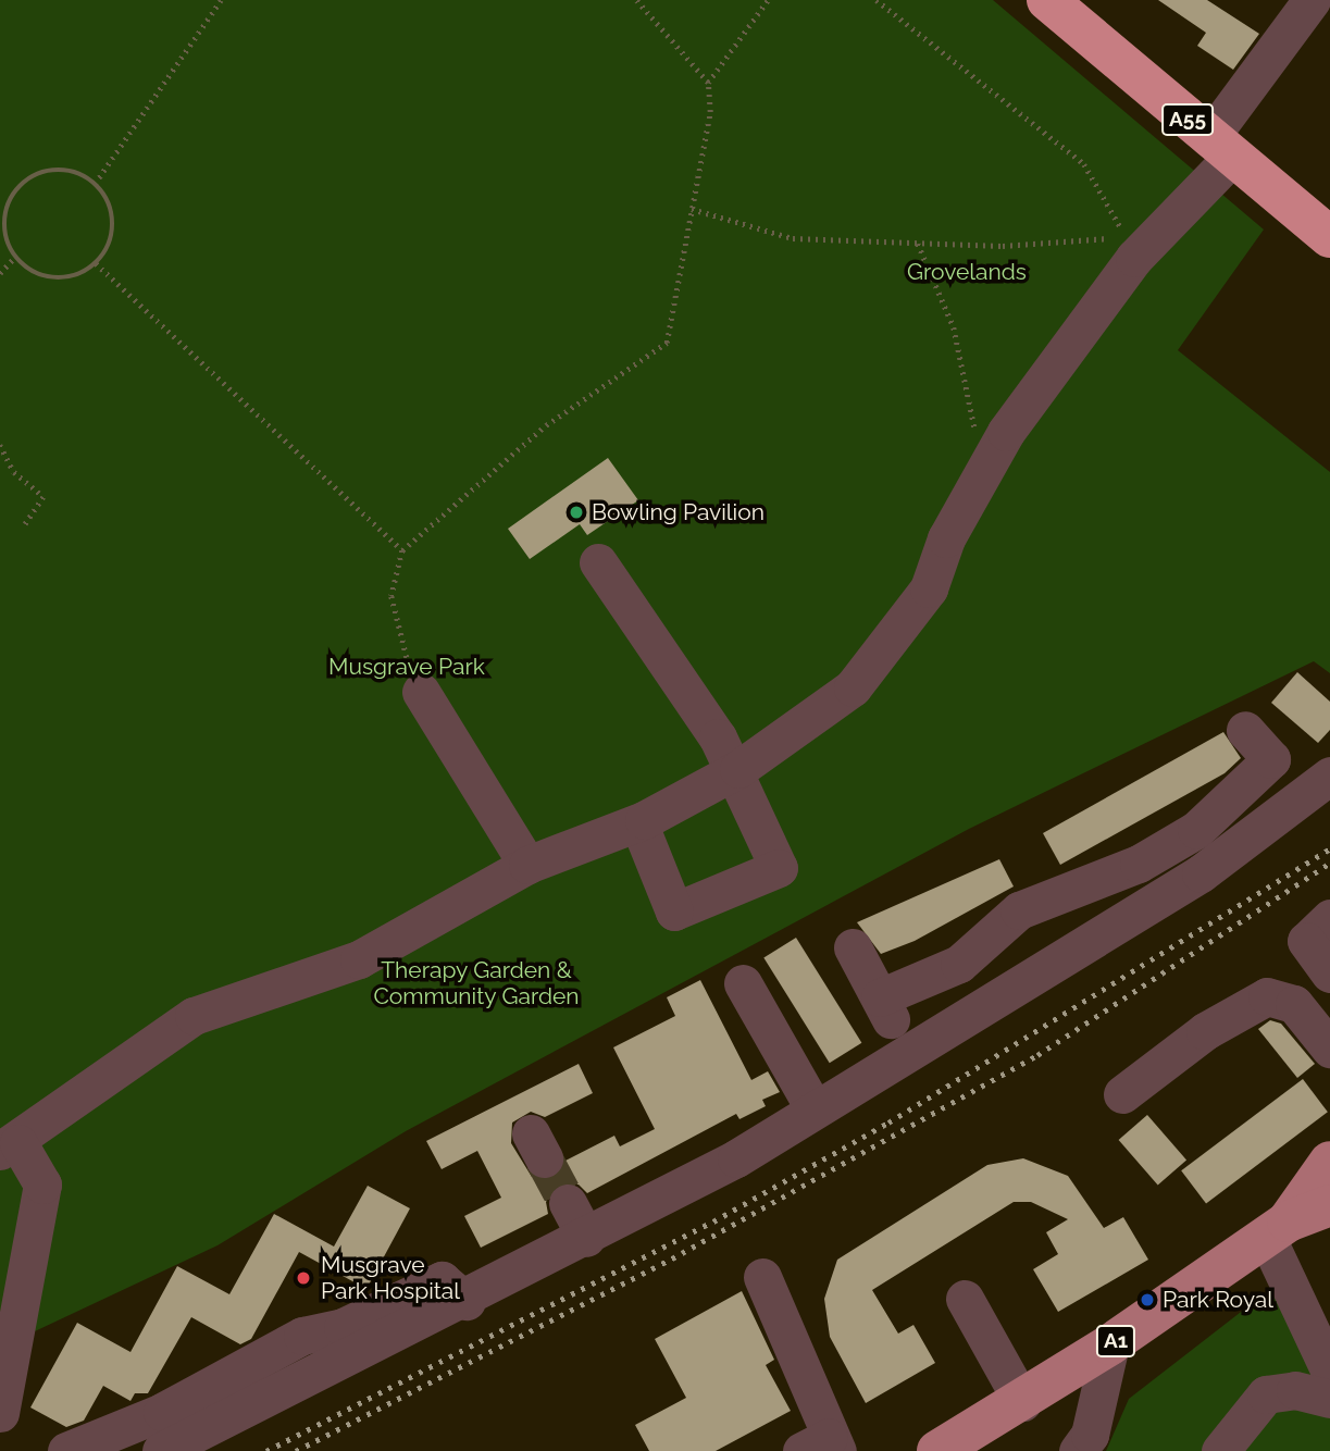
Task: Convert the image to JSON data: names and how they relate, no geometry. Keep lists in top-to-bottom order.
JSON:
{
  "streets": {
    "highway": ["A55"],
    "main road": ["A1"]
  },
  "parks": ["Grovelands", "Musgrave Park", "Therapy Garden & Community Garden"],
  "places": ["Bowling Pavilion", "Musgrave Park Hospital", "Park Royal"]
}
